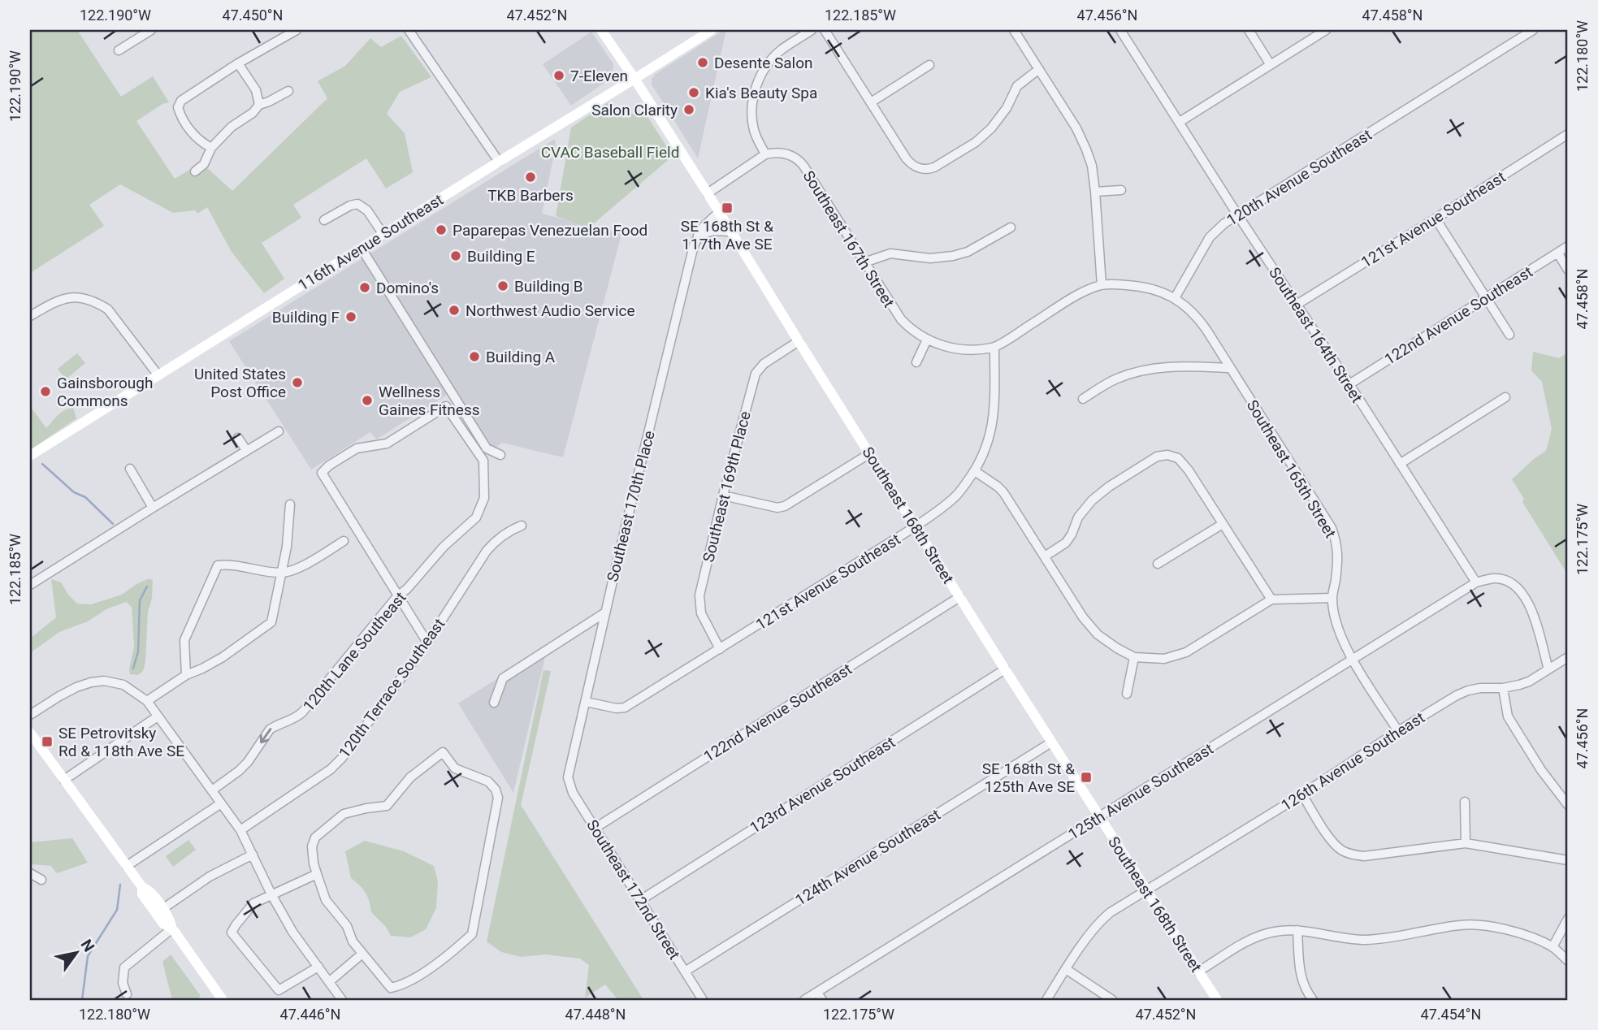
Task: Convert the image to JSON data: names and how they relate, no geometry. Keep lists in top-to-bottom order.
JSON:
{
  "streets": {
    "street": [
      "120th Avenue Southeast",
      "121st Avenue Southeast",
      "Southeast 167th Street",
      "116th Avenue Southeast",
      "122nd Avenue Southeast",
      "Southeast 164th Street",
      "Southeast 165th Street",
      "Southeast 169th Place",
      "Southeast 170th Place",
      "Southeast 168th Street",
      "120th Lane Southeast",
      "120th Terrace Southeast",
      "126th Avenue Southeast",
      "123rd Avenue Southeast",
      "125th Avenue Southeast",
      "124th Avenue Southeast",
      "Southeast 172nd Street"
    ]
  },
  "crossings": [
    ["120th Avenue Southeast", "Southeast 164th Street"],
    ["120th Avenue Southeast", "Southeast 165th Street"],
    ["121st Avenue Southeast", "Southeast 167th Street"],
    ["121st Avenue Southeast", "Southeast 164th Street"],
    ["121st Avenue Southeast", "Southeast 169th Place"],
    ["121st Avenue Southeast", "Southeast 170th Place"],
    ["121st Avenue Southeast", "Southeast 168th Street"],
    ["116th Avenue Southeast", "Southeast 168th Street"],
    ["122nd Avenue Southeast", "Southeast 164th Street"],
    ["122nd Avenue Southeast", "Southeast 168th Street"],
    ["122nd Avenue Southeast", "Southeast 172nd Street"],
    ["Southeast 164th Street", "125th Avenue Southeast"],
    ["Southeast 165th Street", "126th Avenue Southeast"],
    ["Southeast 165th Street", "125th Avenue Southeast"],
    ["Southeast 169th Place", "Southeast 168th Street"],
    ["Southeast 170th Place", "Southeast 168th Street"],
    ["Southeast 170th Place", "Southeast 172nd Street"],
    ["Southeast 168th Street", "126th Avenue Southeast"],
    ["Southeast 168th Street", "123rd Avenue Southeast"],
    ["Southeast 168th Street", "125th Avenue Southeast"],
    ["Southeast 168th Street", "124th Avenue Southeast"],
    ["123rd Avenue Southeast", "Southeast 172nd Street"],
    ["124th Avenue Southeast", "Southeast 172nd Street"]
  ],
  "parks": ["CVAC Baseball Field"],
  "places": {
    "other": [
      "Desente Salon",
      "7-Eleven",
      "Kia's Beauty Spa",
      "Salon Clarity",
      "TKB Barbers",
      "Paparepas Venezuelan Food",
      "Building E",
      "Building B",
      "Domino's",
      "Northwest Audio Service",
      "Building F",
      "Building A",
      "United States Post Office",
      "Gainsborough Commons",
      "Wellness Gaines Fitness"
    ],
    "transit": ["SE 168th St & 117th Ave SE", "SE Petrovitsky Rd & 118th Ave SE", "SE 168th St & 125th Ave SE"]
  },
  "north": "top right",
  "coordinates": [
    "122.190°W",
    "47.450°N",
    "47.452°N",
    "122.185°W",
    "47.456°N",
    "47.458°N",
    "122.180°W",
    "122.175°W",
    "47.446°N",
    "47.448°N",
    "47.454°N"
  ]
}
